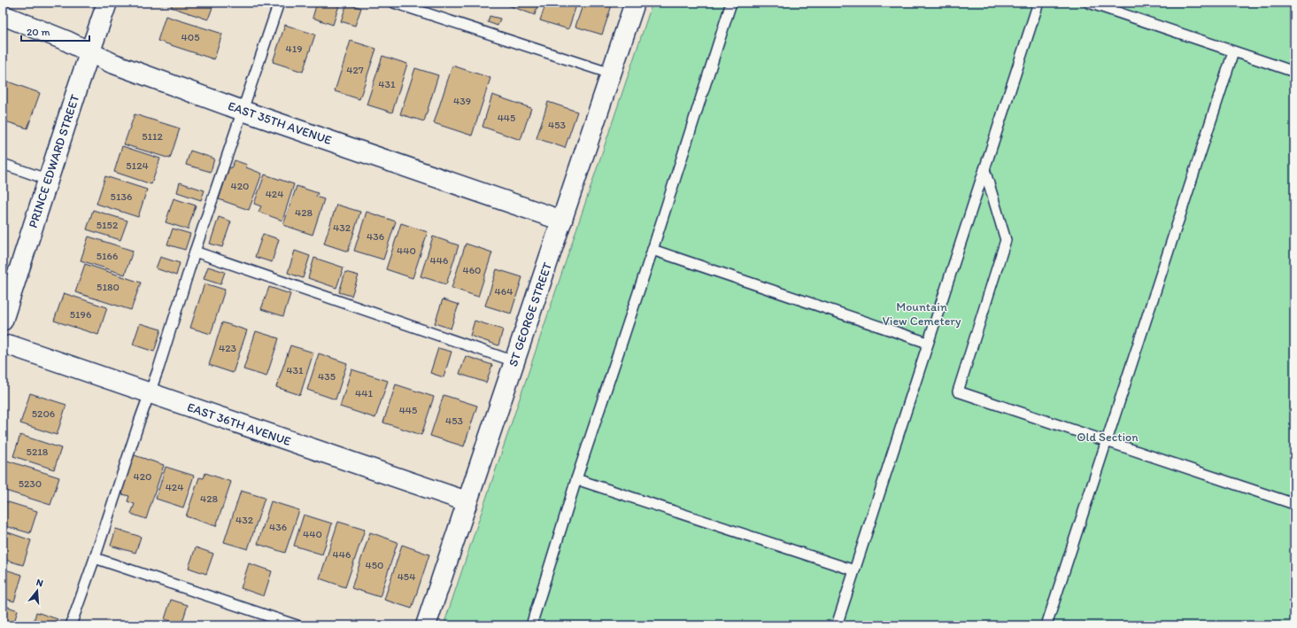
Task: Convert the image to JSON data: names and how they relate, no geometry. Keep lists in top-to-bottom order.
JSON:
{
  "streets": {
    "street": [
      "EAST 35TH AVENUE",
      "PRINCE EDWARD STREET",
      "ST GEORGE STREET",
      "EAST 36TH AVENUE"
    ]
  },
  "crossings": [
    ["EAST 35TH AVENUE", "PRINCE EDWARD STREET"],
    ["EAST 35TH AVENUE", "ST GEORGE STREET"],
    ["ST GEORGE STREET", "EAST 36TH AVENUE"]
  ],
  "parks": ["Mountain View Cemetery", "Old Section"],
  "house_numbers": [
    "405",
    "419",
    "427",
    "431",
    "439",
    "445",
    "453",
    "5112",
    "5124",
    "420",
    "424",
    "5136",
    "428",
    "5152",
    "432",
    "436",
    "440",
    "5166",
    "446",
    "460",
    "5180",
    "464",
    "5196",
    "423",
    "431",
    "435",
    "441",
    "445",
    "5206",
    "453",
    "5218",
    "420",
    "5230",
    "424",
    "428",
    "432",
    "436",
    "440",
    "446",
    "450",
    "454"
  ],
  "scale_bar": "20 m",
  "north": "top"
}
